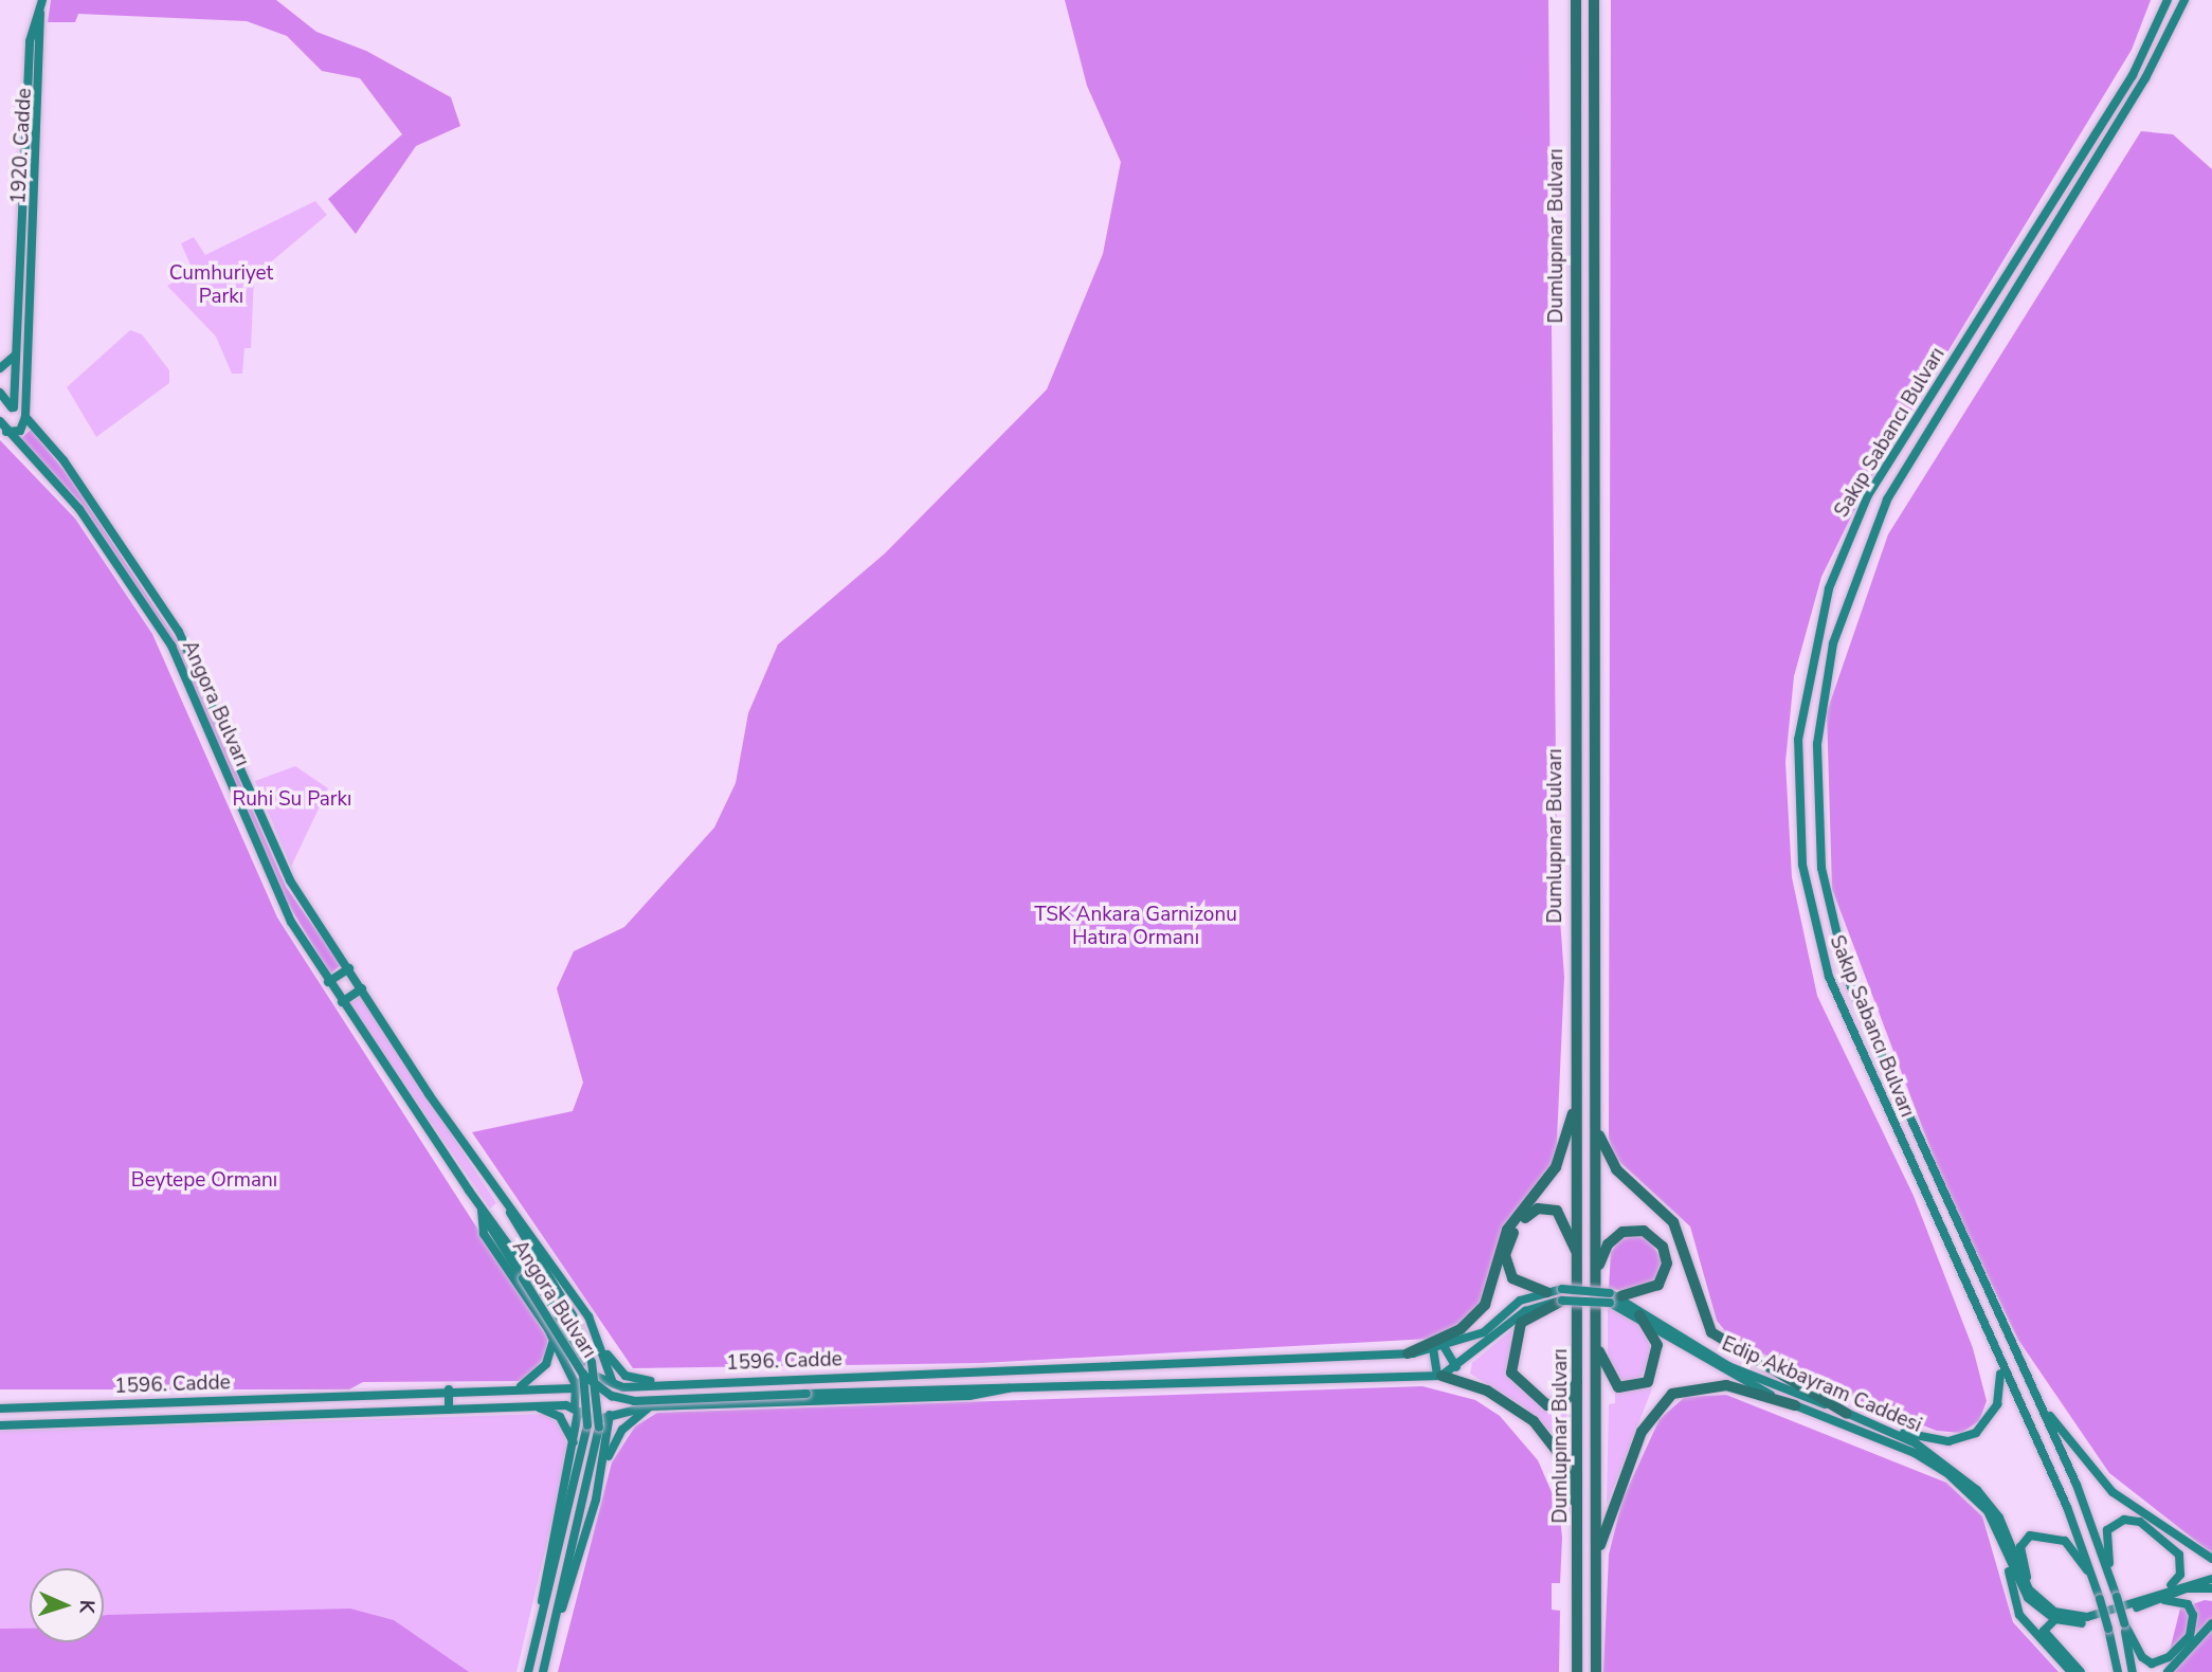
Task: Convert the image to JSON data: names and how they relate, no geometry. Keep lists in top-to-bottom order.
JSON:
{
  "streets": {
    "highway": ["Dumlupınar Bulvarı"],
    "main road": [
      "1920. Cadde",
      "Sakıp Sabancı Bulvarı",
      "Angora Bulvarı",
      "1596. Cadde",
      "Edip Akbayram Caddesi"
    ]
  },
  "crossings": [
    ["1920. Cadde", "Angora Bulvarı"],
    ["Angora Bulvarı", "1596. Cadde"]
  ],
  "parks": [
    "Cumhuriyet Parkı",
    "Ruhi Su Parkı",
    "TSK Ankara Garnizonu Hatıra Ormanı",
    "Beytepe Ormanı"
  ],
  "north": "right"
}
